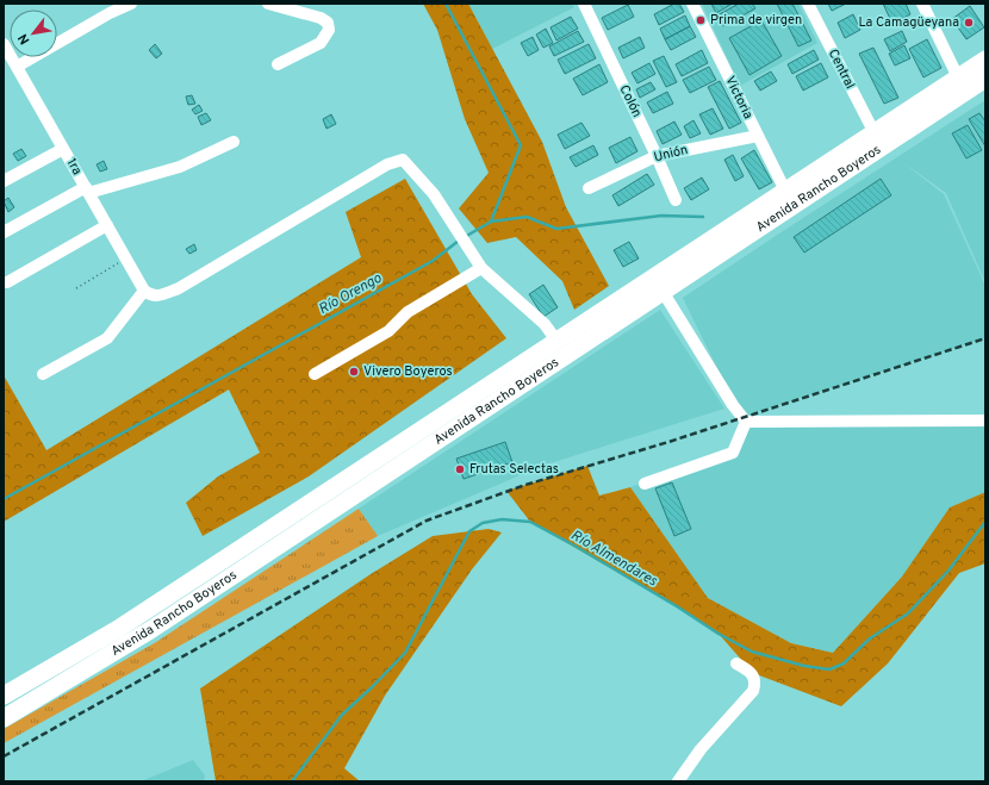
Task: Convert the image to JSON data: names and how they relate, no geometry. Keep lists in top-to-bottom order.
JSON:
{
  "streets": {
    "highway": ["Avenida Rancho Boyeros"],
    "street": [
      "Central",
      "Victoria",
      "Colón",
      "Unión",
      "1ra"
    ]
  },
  "crossings": [
    ["Central", "Avenida Rancho Boyeros"],
    ["Victoria", "Unión"],
    ["Victoria", "Avenida Rancho Boyeros"],
    ["Colón", "Unión"]
  ],
  "water": ["Río Orengo", "Río Almendares"],
  "places": [
    "Prima de virgen",
    "La Camagüeyana",
    "Vivero Boyeros",
    "Frutas Selectas"
  ],
  "north": "bottom left"
}
